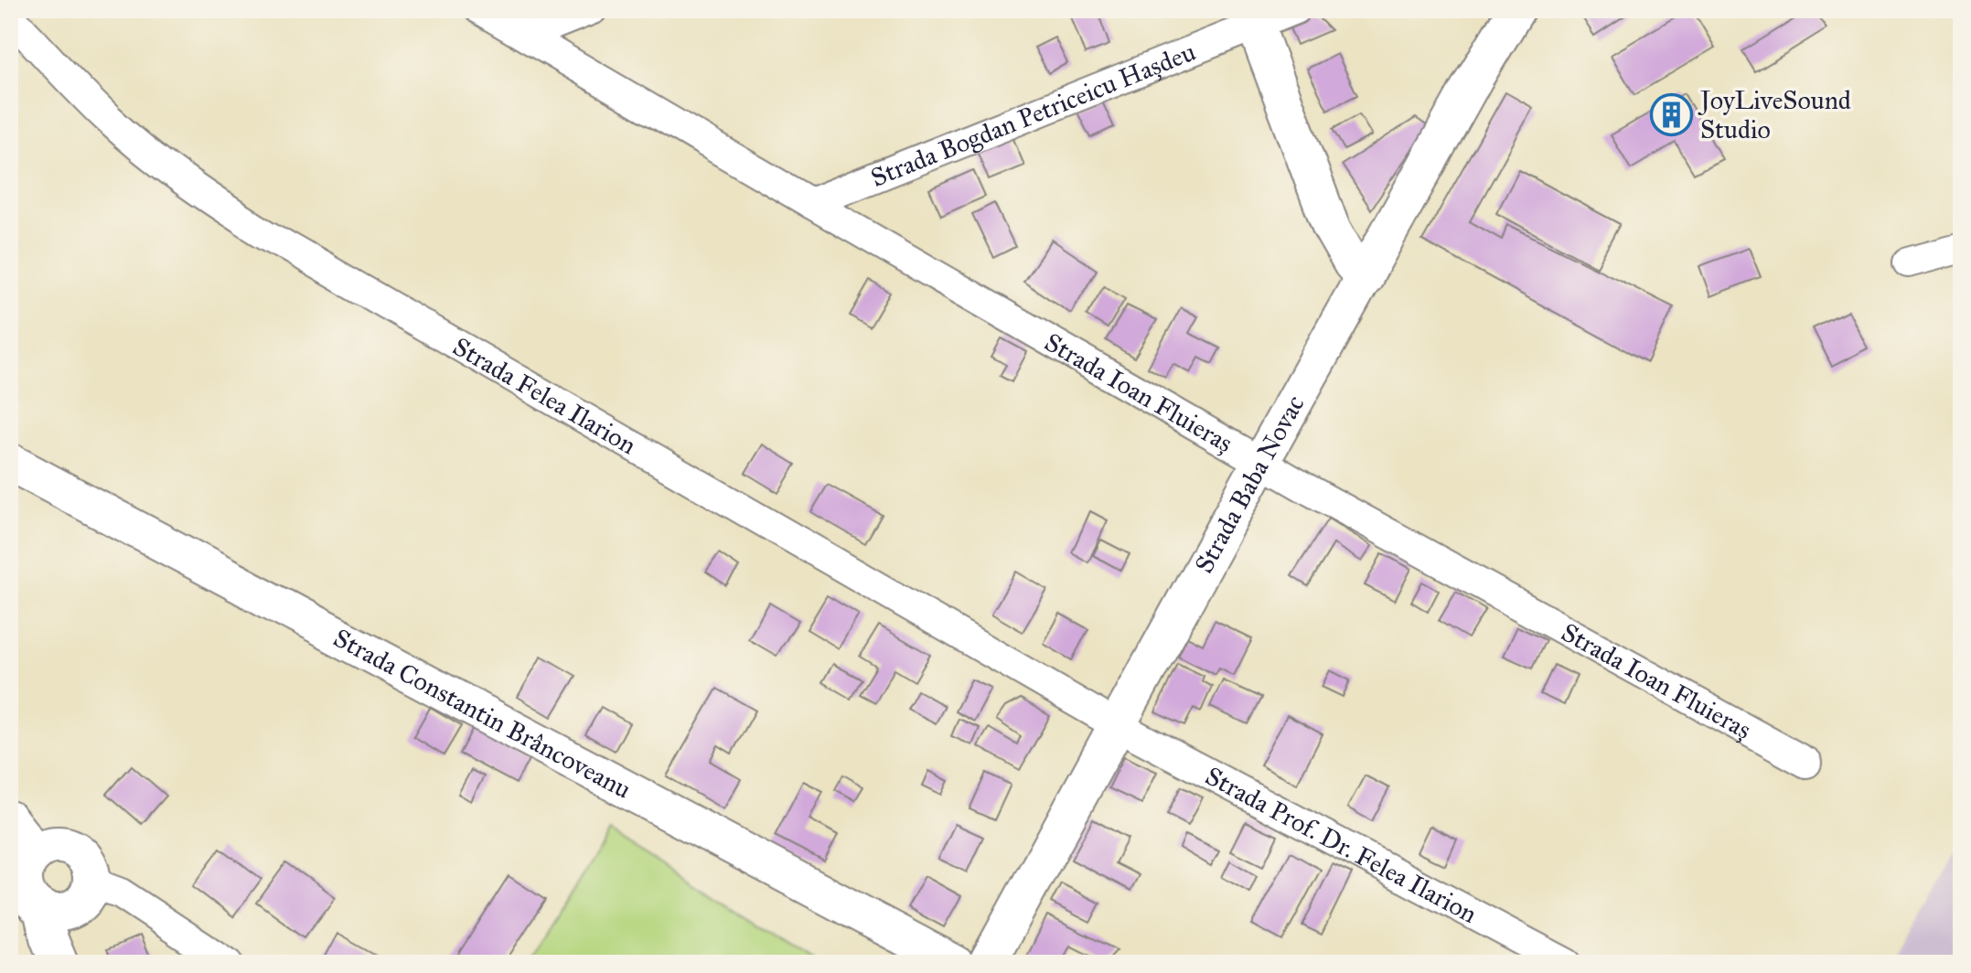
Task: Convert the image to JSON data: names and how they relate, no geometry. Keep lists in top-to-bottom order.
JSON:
{
  "streets": {
    "street": [
      "Strada Bogdan Petriceicu Hașdeu",
      "Strada Ioan Fluieraș",
      "Strada Felea Ilarion",
      "Strada Baba Novac",
      "Strada Constantin Brâncoveanu",
      "Strada Prof. Dr. Felea Ilarion"
    ]
  },
  "crossings": [
    ["Strada Bogdan Petriceicu Hașdeu", "Strada Ioan Fluieraș"],
    ["Strada Ioan Fluieraș", "Strada Baba Novac"],
    ["Strada Felea Ilarion", "Strada Baba Novac"],
    ["Strada Felea Ilarion", "Strada Prof. Dr. Felea Ilarion"],
    ["Strada Baba Novac", "Strada Prof. Dr. Felea Ilarion"]
  ],
  "places": {
    "building": ["JoyLiveSound Studio"]
  }
}
